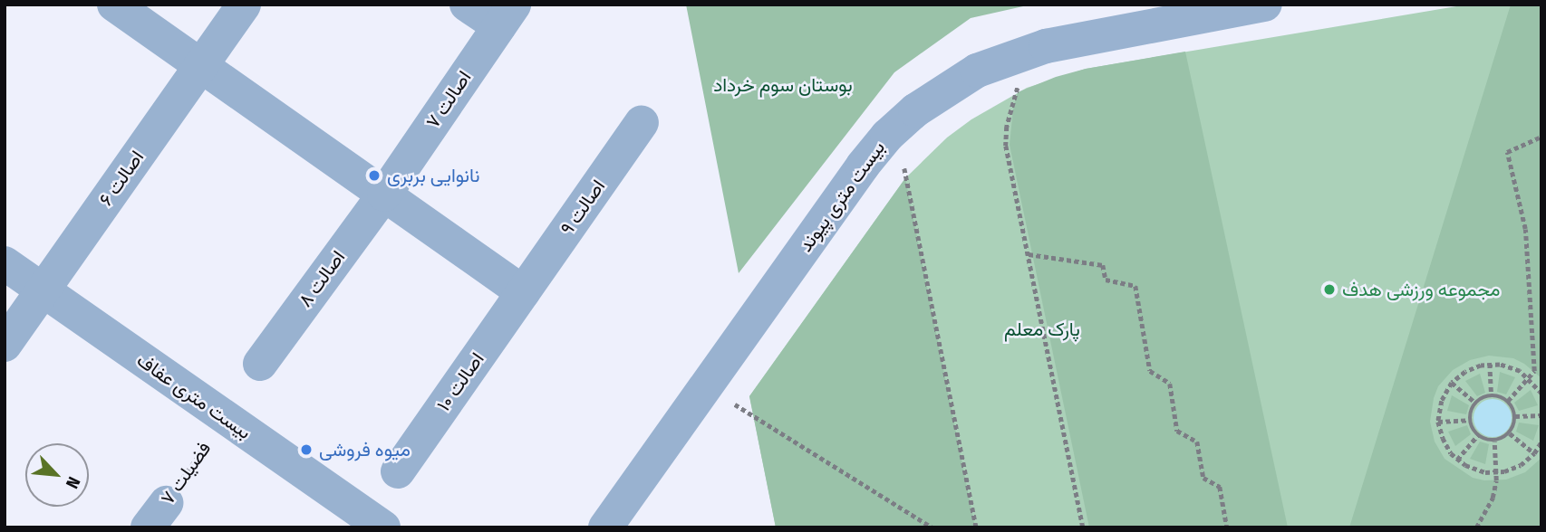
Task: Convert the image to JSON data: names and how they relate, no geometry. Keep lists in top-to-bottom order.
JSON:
{
  "streets": {
    "street": [
      "اصالت ۷",
      "اصالت ۶",
      "بیست متری پیوند",
      "اصالت ۹",
      "اصالت ۸",
      "اصالت ۱۰",
      "بیست متری عفاف"
    ],
    "path": ["فضیلت ۷"]
  },
  "crossings": [
    ["اصالت ۷", "اصالت ۸"],
    ["اصالت ۶", "بیست متری عفاف"],
    ["اصالت ۹", "اصالت ۱۰"],
    ["بیست متری عفاف", "فضیلت ۷"]
  ],
  "parks": ["بوستان سوم خرداد", "پارک معلم"],
  "places": ["نانوایی بربری", "مجموعه ورزشی هدف", "میوه فروشی"],
  "north": "bottom right"
}
